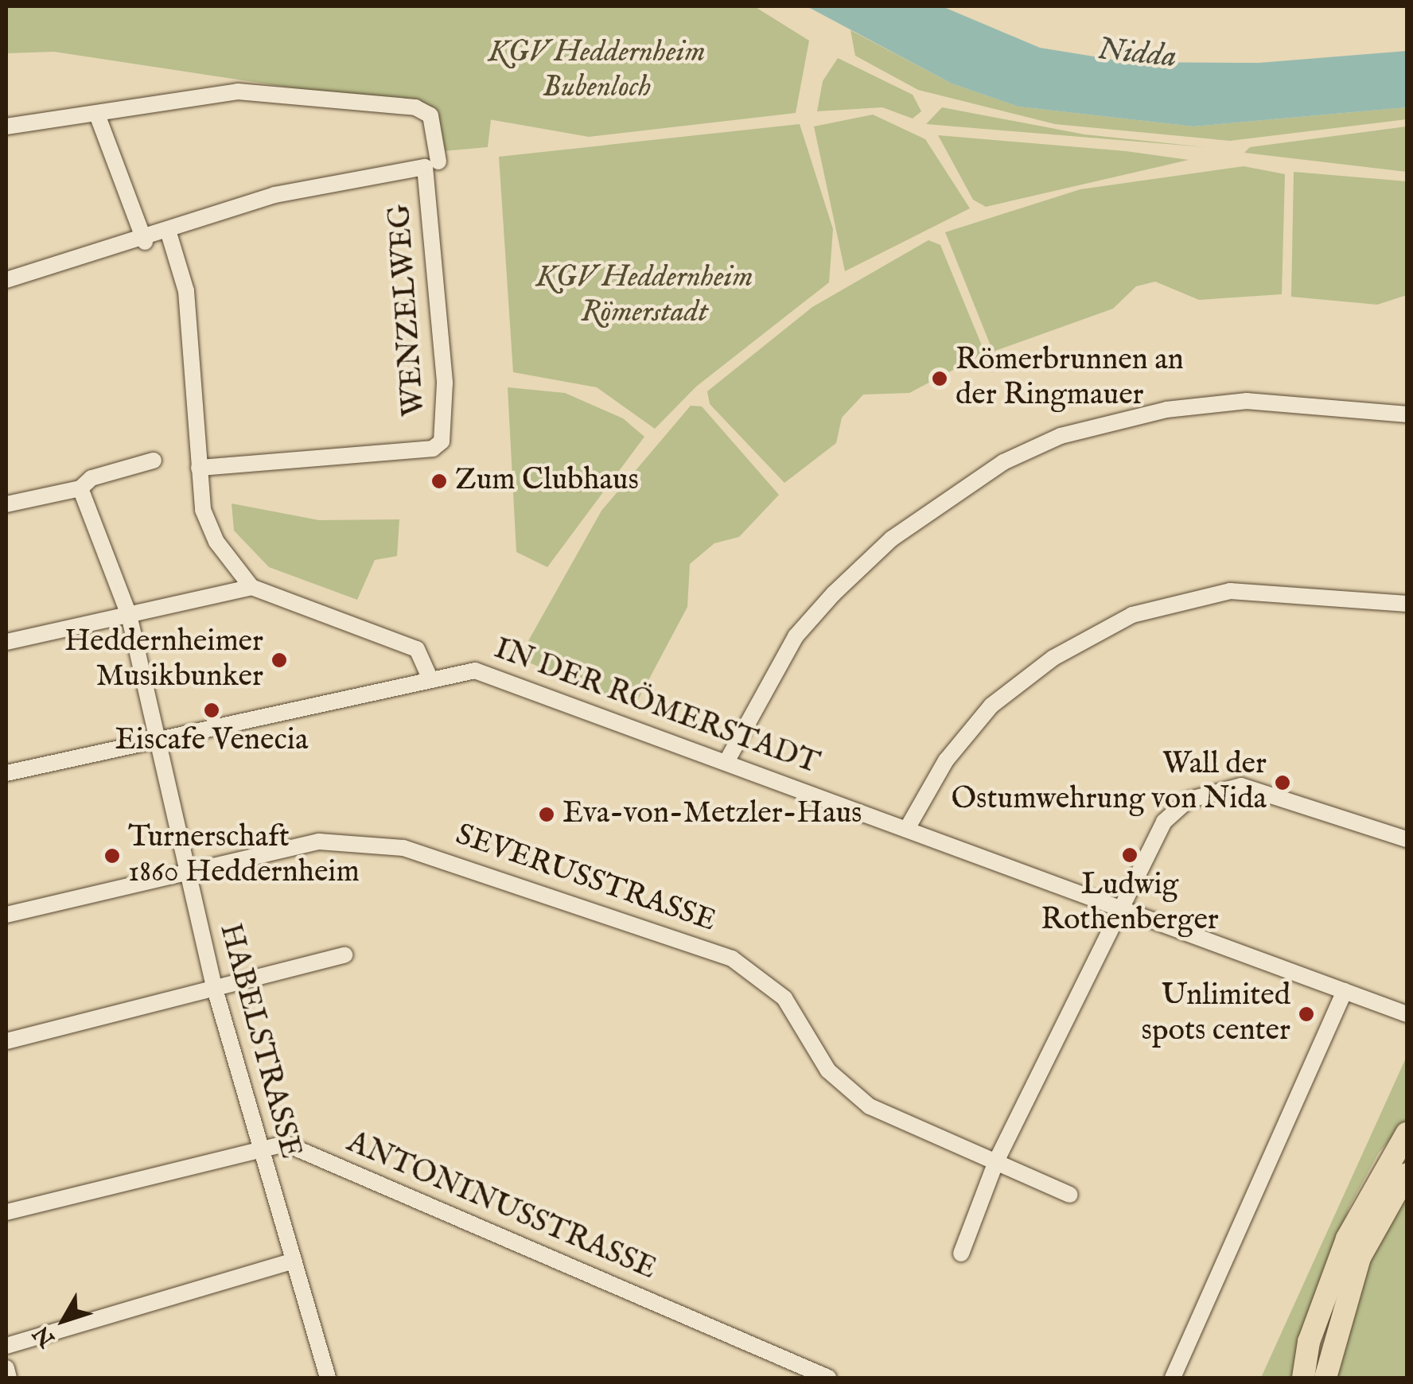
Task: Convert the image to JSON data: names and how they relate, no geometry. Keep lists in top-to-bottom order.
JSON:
{
  "streets": {
    "street": [
      "WENZELWEG",
      "IN DER RÖMERSTADT",
      "SEVERUSSTRASSE",
      "HABELSTRASSE",
      "ANTONINUSSTRASSE"
    ]
  },
  "crossings": [
    ["IN DER RÖMERSTADT", "HABELSTRASSE"],
    ["SEVERUSSTRASSE", "HABELSTRASSE"],
    ["HABELSTRASSE", "ANTONINUSSTRASSE"]
  ],
  "water": ["Nidda"],
  "parks": ["KGV Heddernheim Bubenloch", "KGV Heddernheim Römerstadt"],
  "places": [
    "Römerbrunnen an der Ringmauer",
    "Zum Clubhaus",
    "Heddernheimer Musikbunker",
    "Eiscafe Venecia",
    "Wall der Ostumwehrung von Nida",
    "Eva-von-Metzler-Haus",
    "Ludwig Rothenberger",
    "Turnerschaft 1860 Heddernheim",
    "Unlimited spots center"
  ],
  "north": "bottom left"
}
